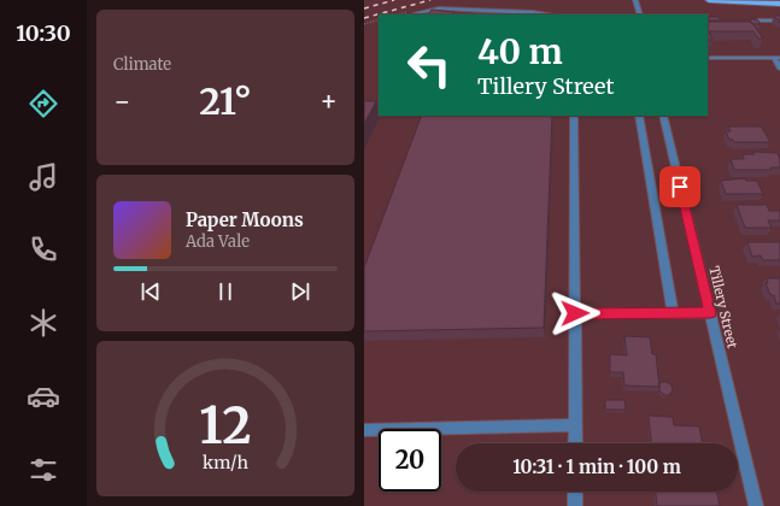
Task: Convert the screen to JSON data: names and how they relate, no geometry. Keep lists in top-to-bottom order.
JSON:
{
  "streets": {
    "street": ["Tillery Street"]
  },
  "page": {
    "tabs": "10:30",
    "tile": "Climate",
    "turn": ["40 m", "Tillery Street"],
    "heat": ["−", "21°", "+"],
    "song": ["Paper Moons", "Ada Vale"],
    "limit": "20",
    "trip": "10:31 · 1 min · 100 m",
    "gauge": ["12", "km/h"]
  }
}
